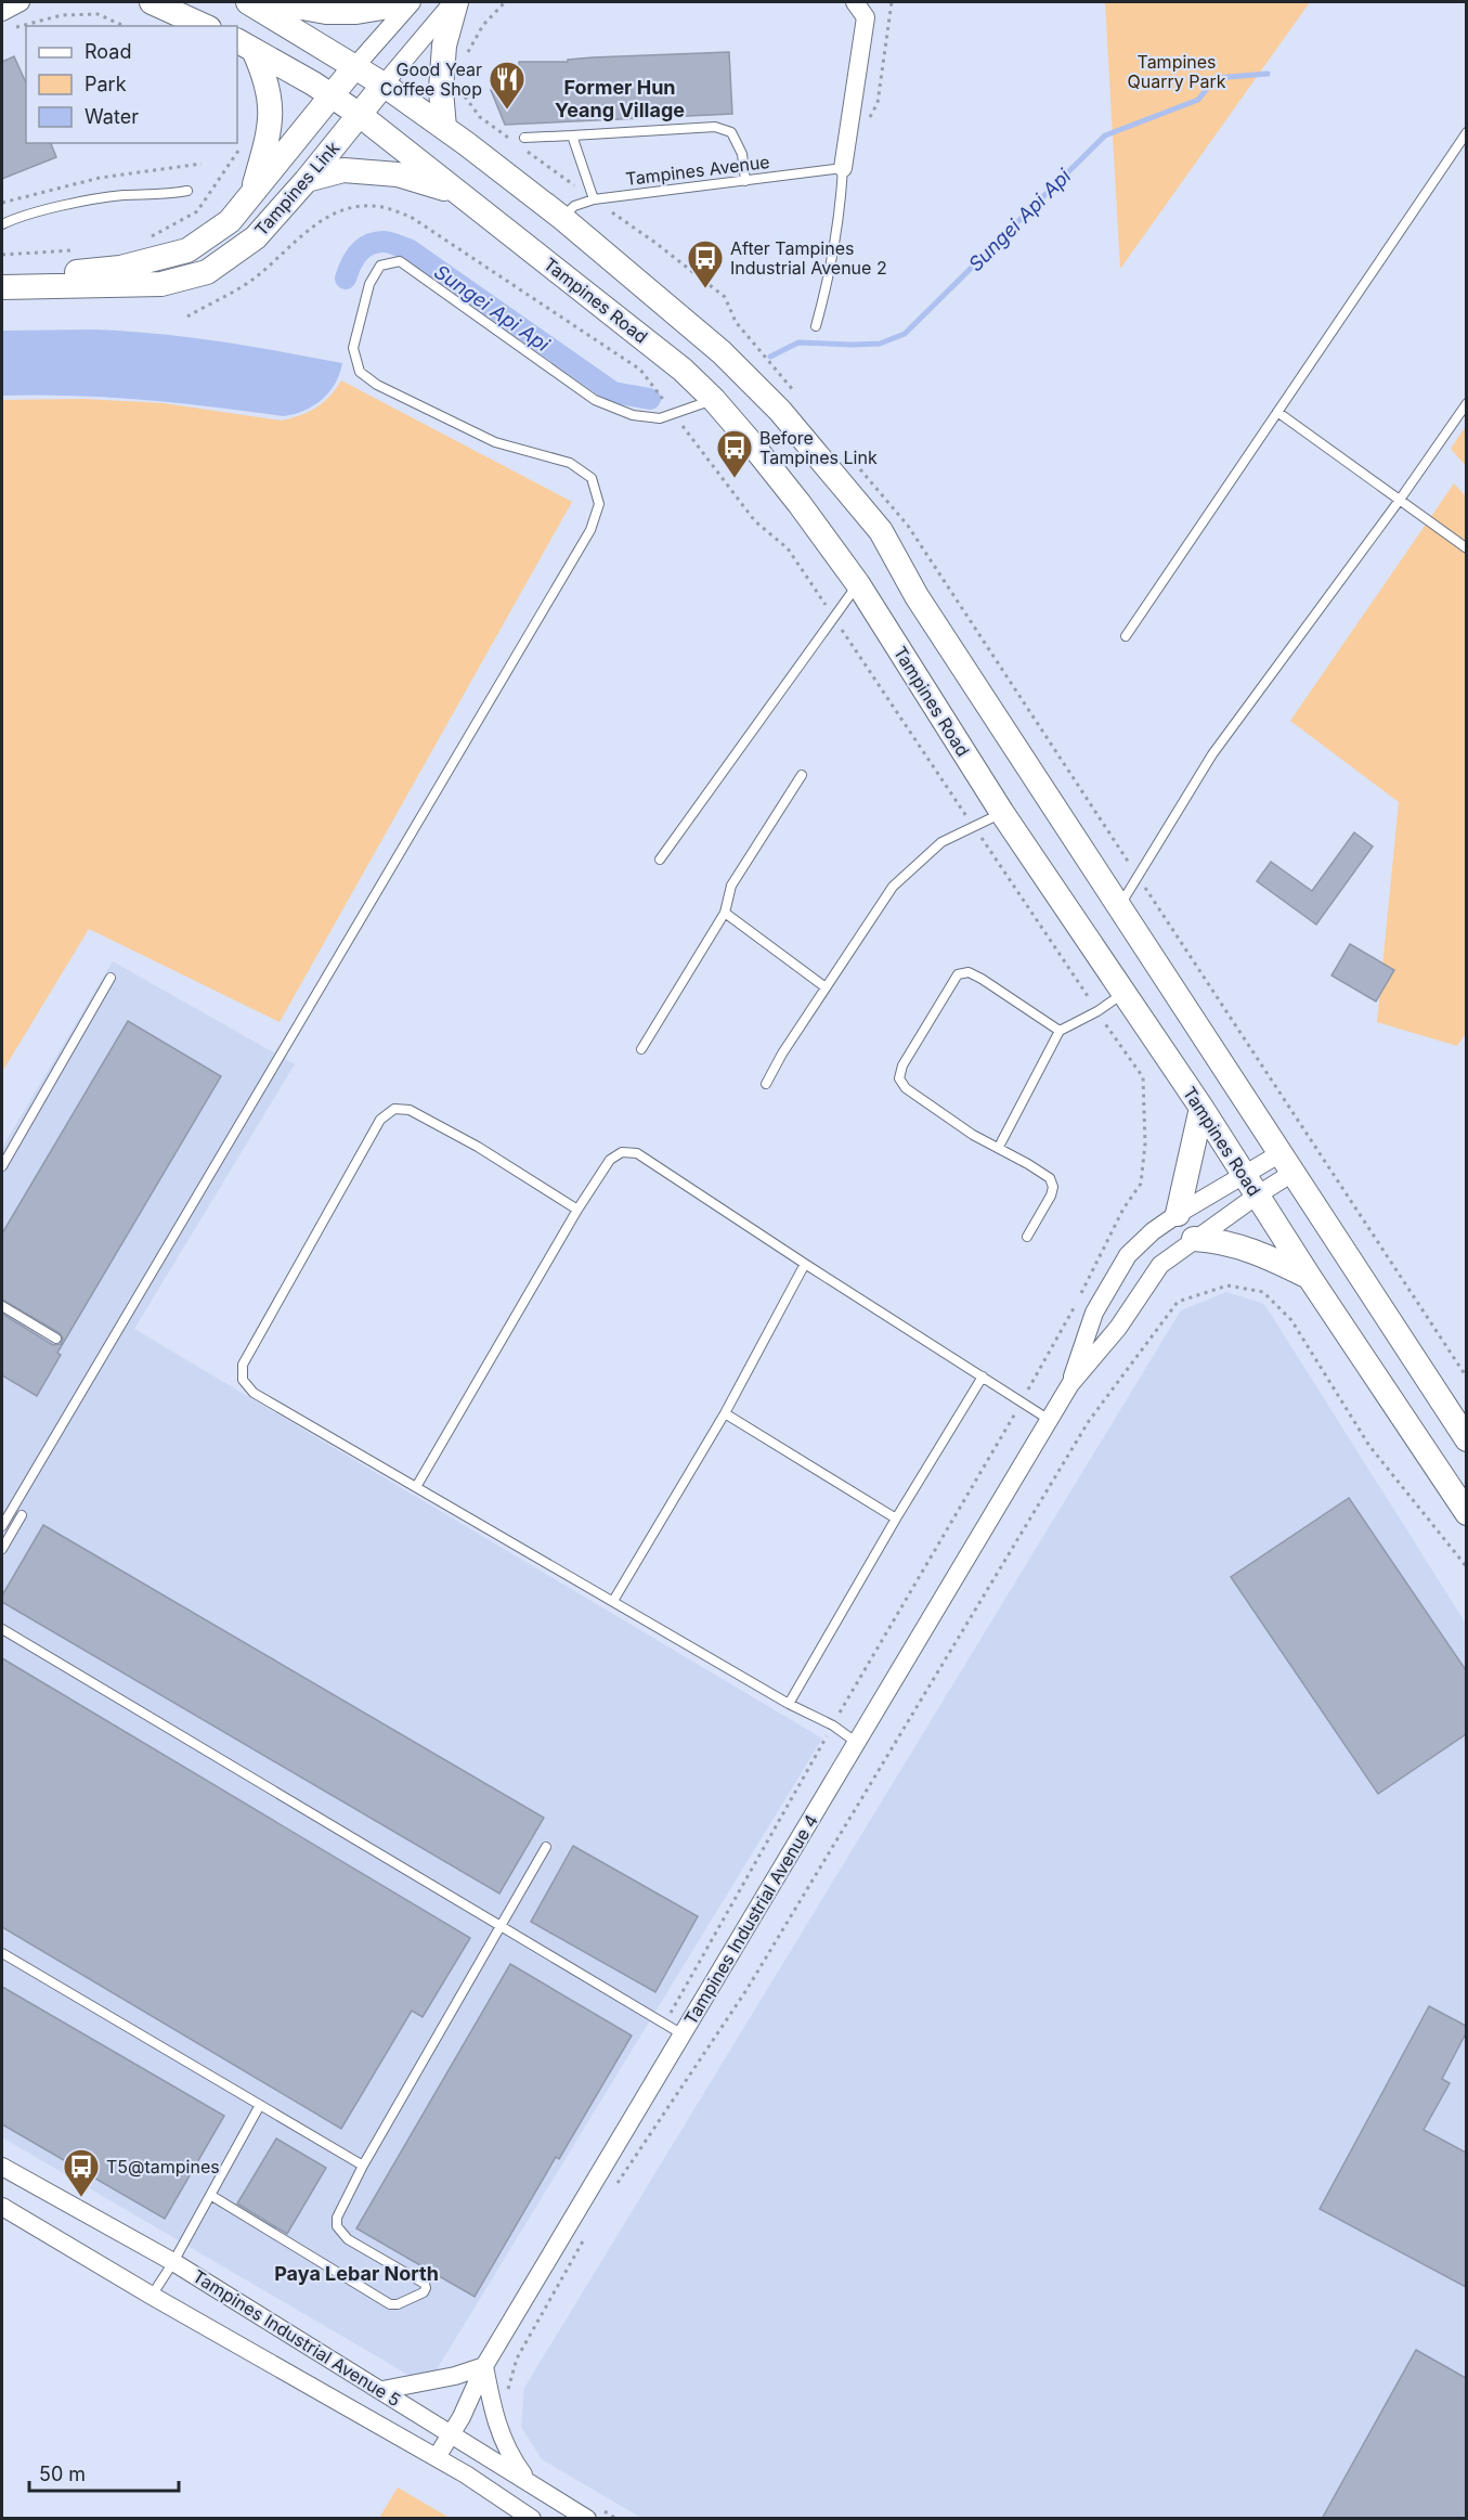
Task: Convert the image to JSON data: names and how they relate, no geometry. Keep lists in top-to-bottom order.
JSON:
{
  "streets": {
    "main road": ["Tampines Link", "Tampines Road"],
    "street": ["Tampines Industrial Avenue 4", "Tampines Industrial Avenue 5"],
    "lane": ["Tampines Avenue"]
  },
  "crossings": [
    ["Tampines Link", "Tampines Road"],
    ["Tampines Road", "Tampines Industrial Avenue 4"],
    ["Tampines Industrial Avenue 4", "Tampines Industrial Avenue 5"]
  ],
  "districts": ["Former Hun Yeang Village", "Paya Lebar North"],
  "water": ["Sungei Api Api"],
  "parks": ["Tampines Quarry Park"],
  "places": {
    "restaurant": ["Good Year Coffee Shop"],
    "bus stop": ["After Tampines Industrial Avenue 2", "Before Tampines Link", "T5@tampines"]
  },
  "legend": ["Road", "Park", "Water"],
  "scale_bar": "50 m"
}
